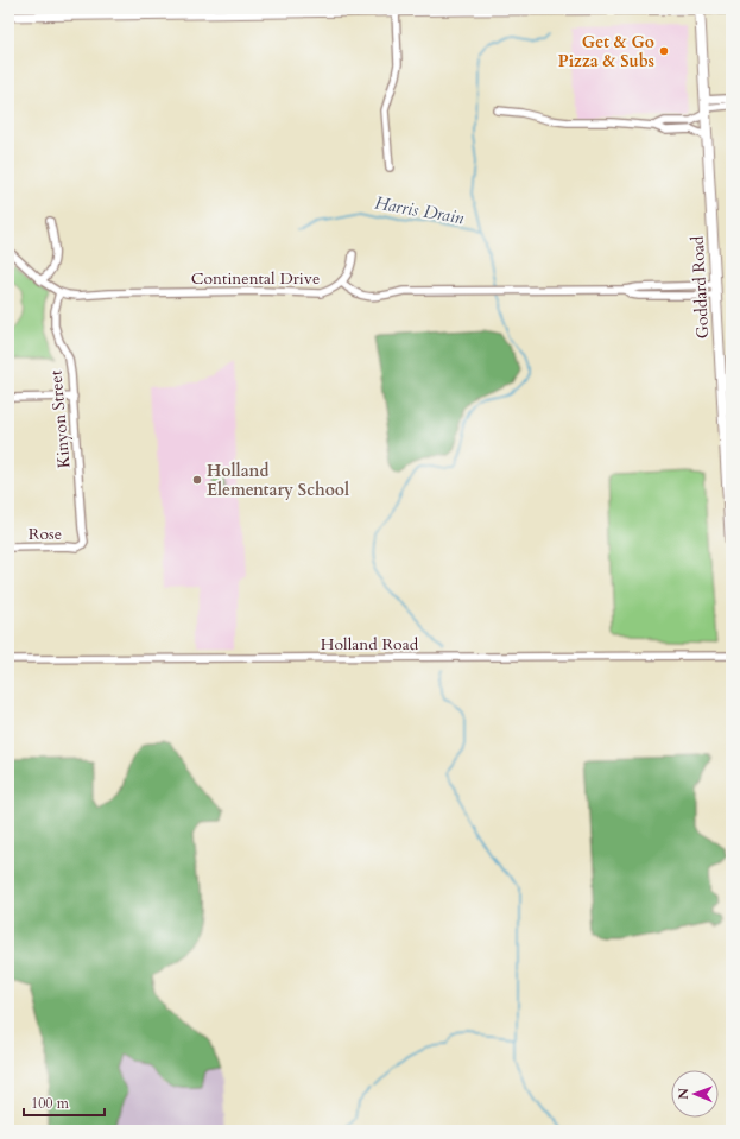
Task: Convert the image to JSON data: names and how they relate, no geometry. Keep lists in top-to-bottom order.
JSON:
{
  "streets": {
    "main road": ["Goddard Road"],
    "street": [
      "Continental Drive",
      "Kinyon Street",
      "Rose",
      "Holland Road"
    ]
  },
  "crossings": [
    ["Continental Drive", "Goddard Road"],
    ["Continental Drive", "Kinyon Street"],
    ["Kinyon Street", "Rose"]
  ],
  "water": ["Harris Drain"],
  "places": ["Get & Go Pizza & Subs", "Holland Elementary School"],
  "scale_bar": "100 m",
  "north": "left"
}
